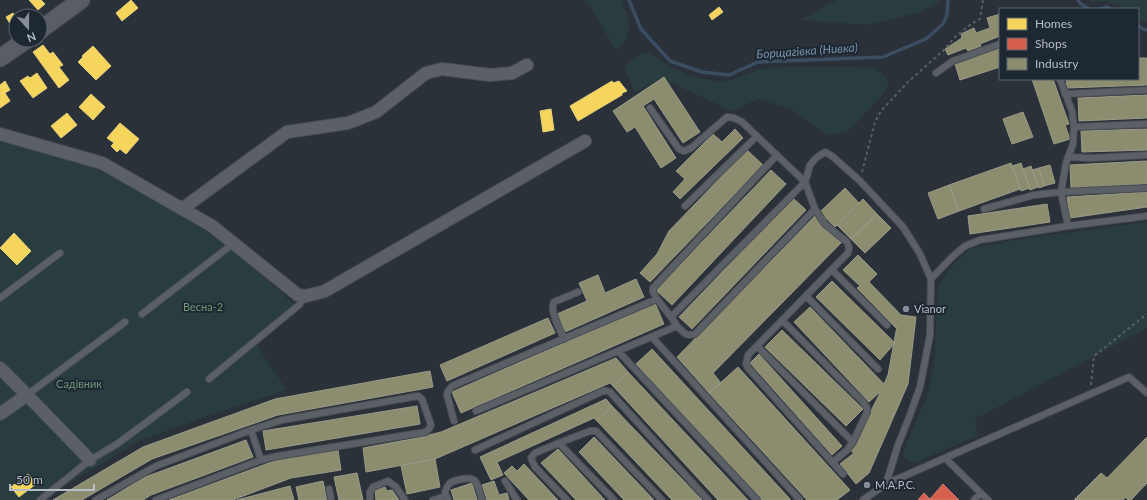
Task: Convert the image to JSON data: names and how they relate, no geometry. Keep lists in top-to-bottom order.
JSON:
{
  "water": ["Борщагівка (Нивка)"],
  "parks": ["Весна-2", "Садівник"],
  "places": ["Vianor", "М.А.Р.С."],
  "legend": ["Homes", "Shops", "Industry"],
  "scale_bar": "50 m",
  "north": "bottom"
}
